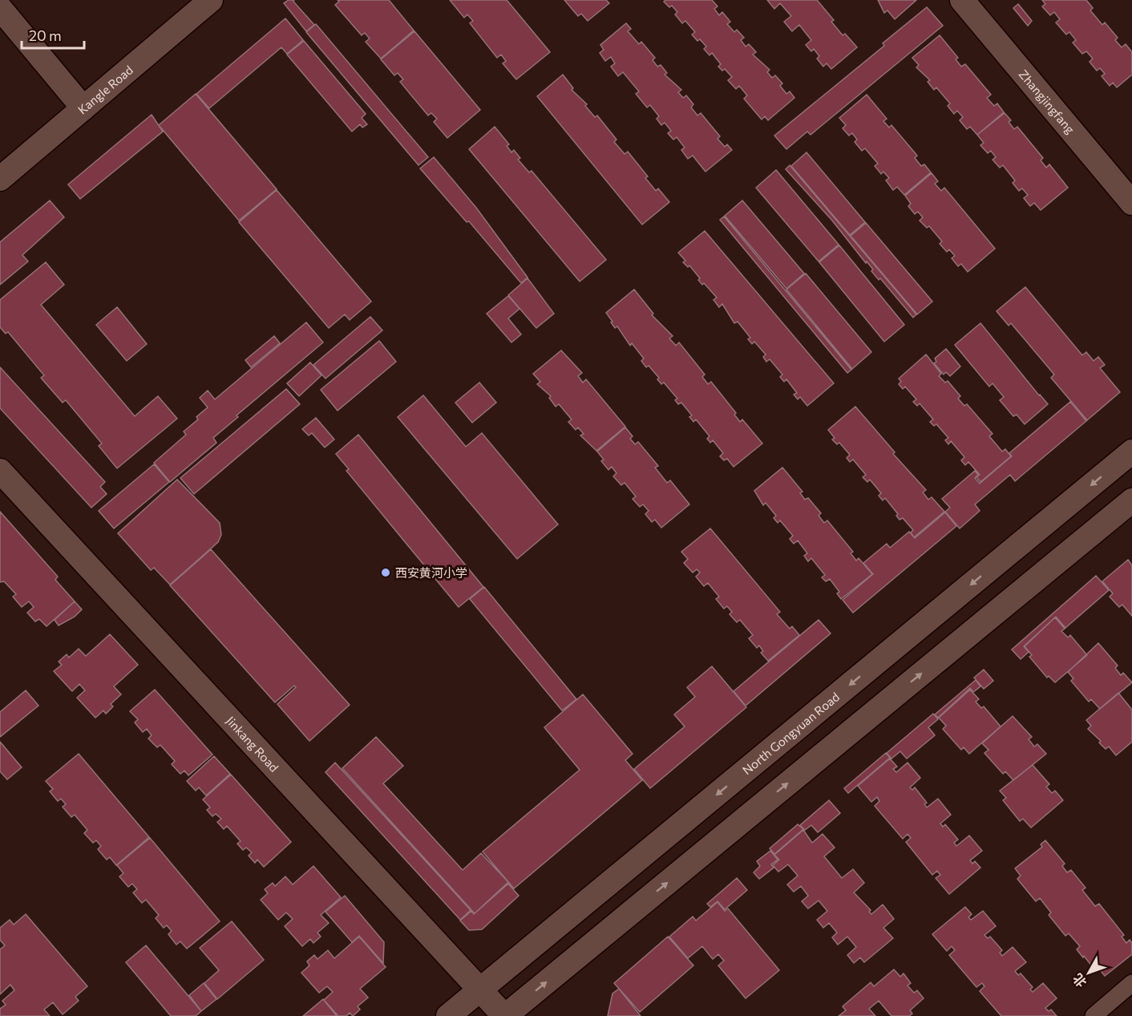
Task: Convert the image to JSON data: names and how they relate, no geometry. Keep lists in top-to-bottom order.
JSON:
{
  "streets": {
    "main road": [
      "Kangle Road",
      "Zhangjingfang",
      "North Gongyuan Road",
      "Jinkang Road"
    ]
  },
  "crossings": [
    ["North Gongyuan Road", "Jinkang Road"]
  ],
  "places": ["西安黄河小学"],
  "scale_bar": "20 m",
  "north": "bottom left"
}
